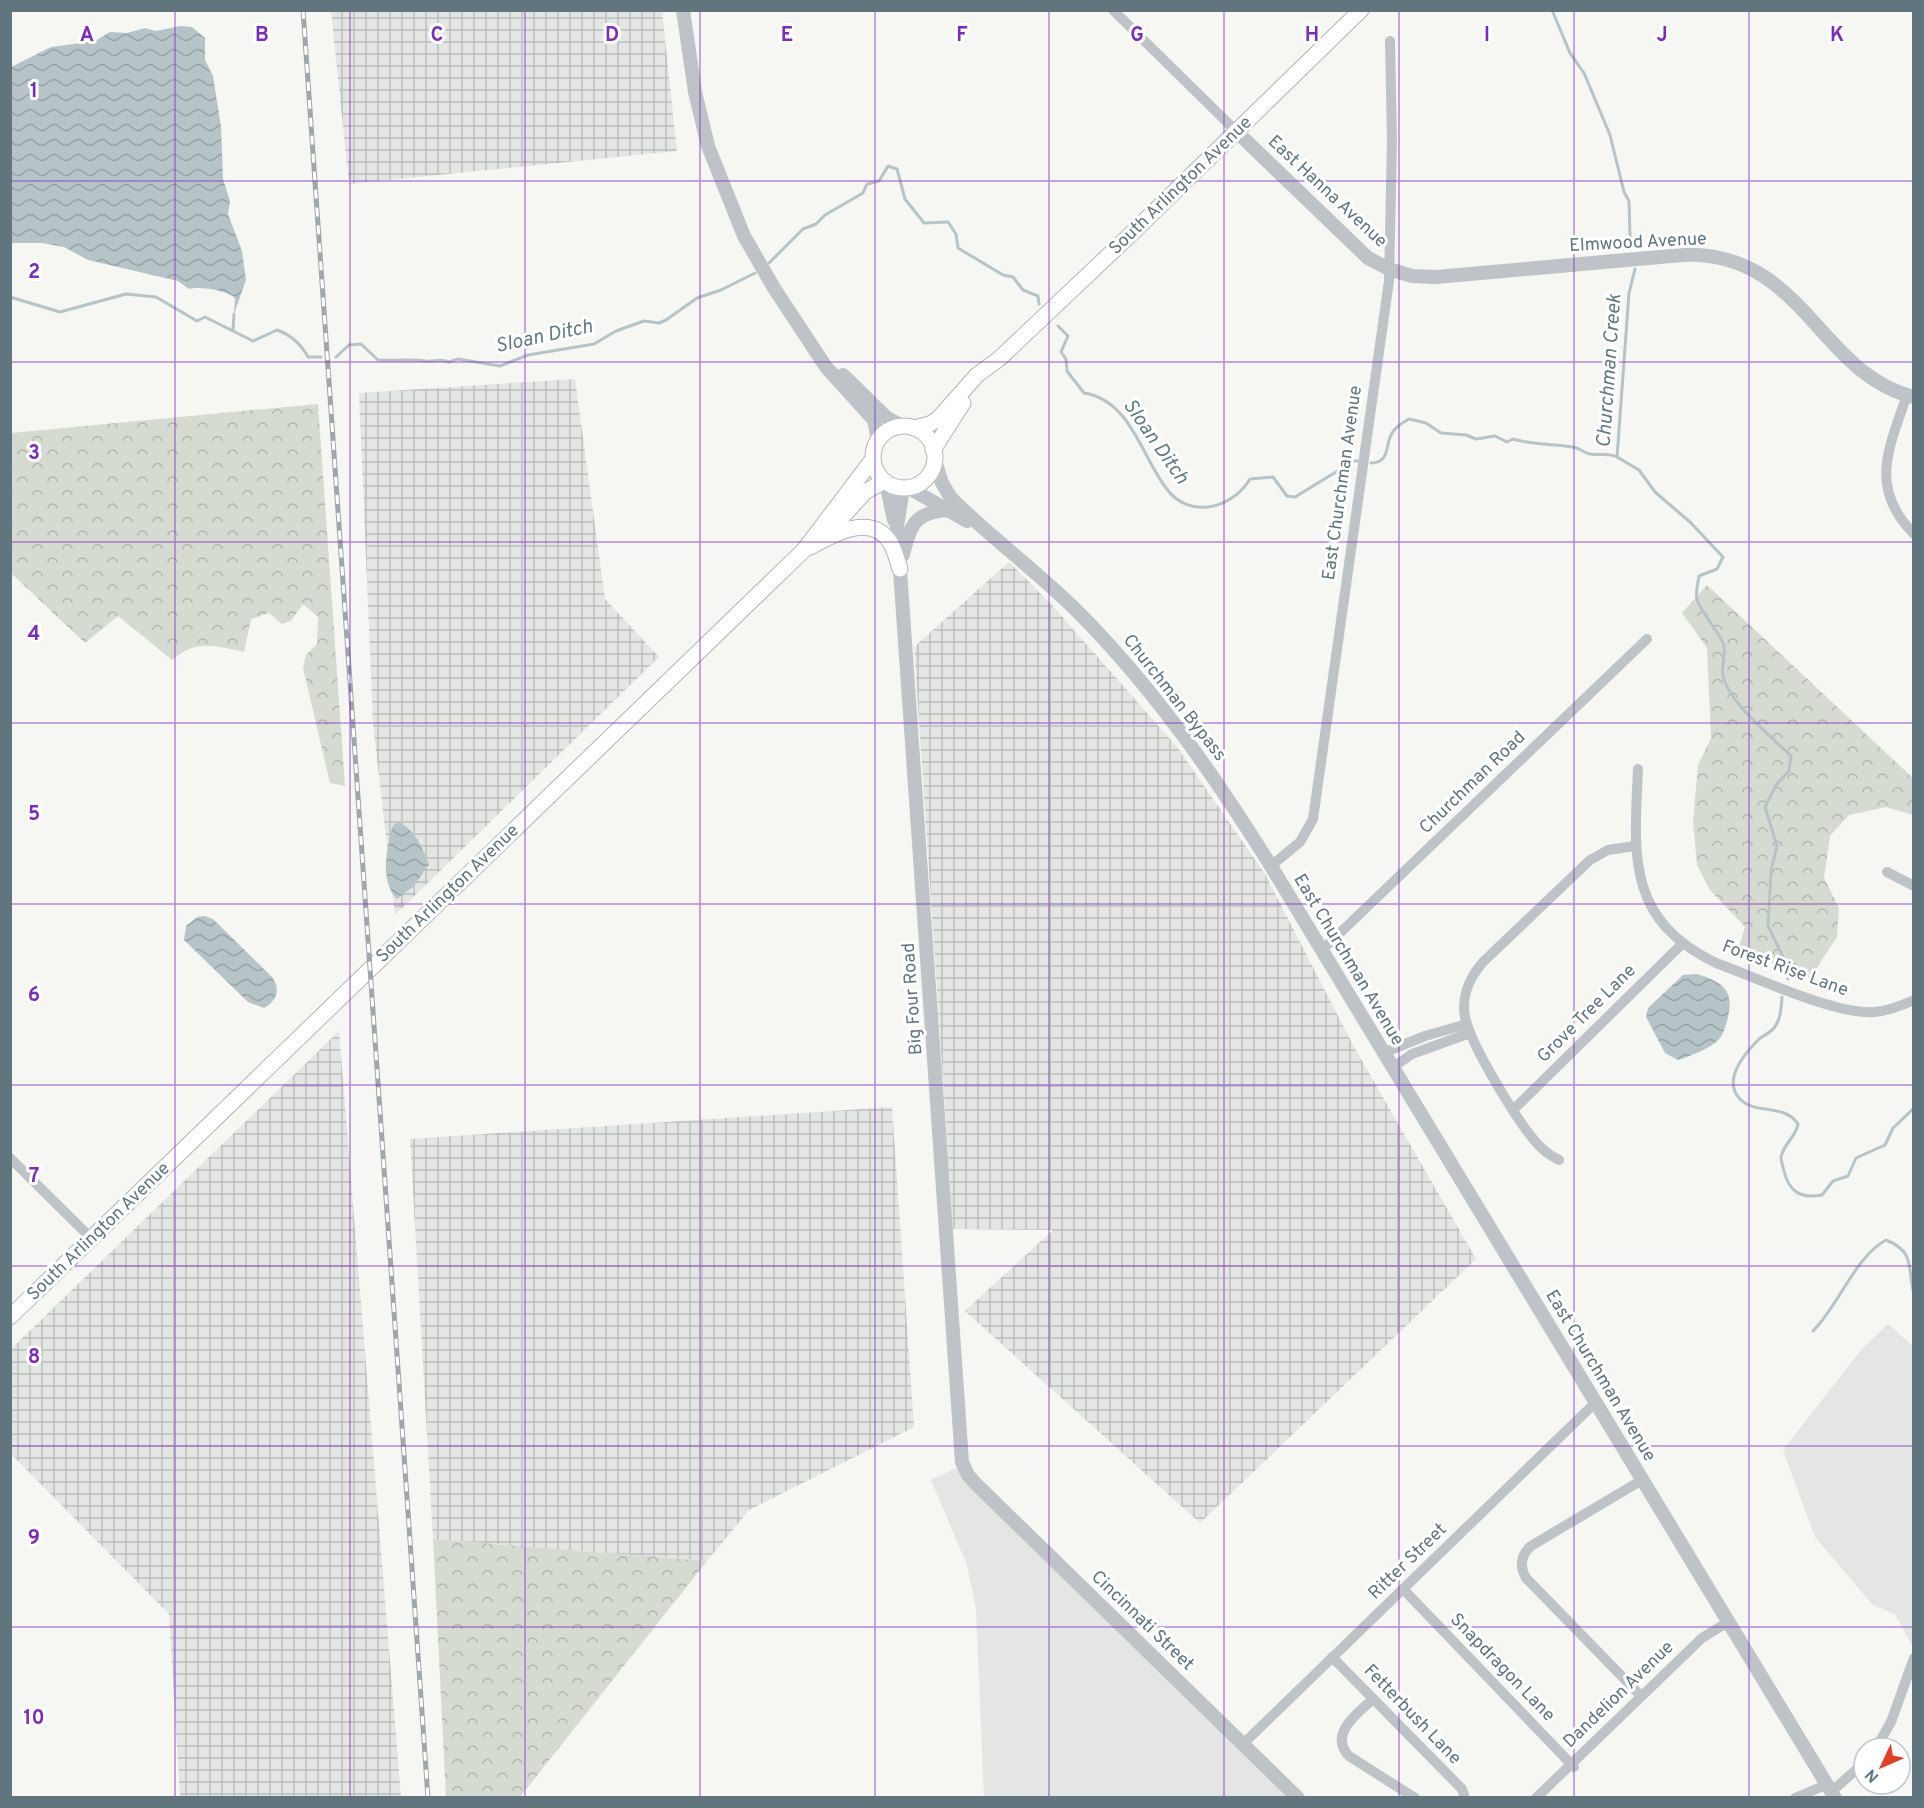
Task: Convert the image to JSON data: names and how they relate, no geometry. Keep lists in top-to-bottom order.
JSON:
{
  "streets": {
    "main road": ["South Arlington Avenue"],
    "street": [
      "East Hanna Avenue",
      "Elmwood Avenue",
      "East Churchman Avenue",
      "Churchman Bypass",
      "Churchman Road",
      "Forest Rise Lane",
      "Big Four Road",
      "Grove Tree Lane",
      "Ritter Street",
      "Cincinnati Street",
      "Snapdragon Lane",
      "Dandelion Avenue",
      "Fetterbush Lane"
    ]
  },
  "crossings": [
    ["South Arlington Avenue", "East Hanna Avenue"],
    ["South Arlington Avenue", "Churchman Bypass"],
    ["South Arlington Avenue", "Big Four Road"],
    ["East Hanna Avenue", "Elmwood Avenue"],
    ["East Hanna Avenue", "East Churchman Avenue"],
    ["Elmwood Avenue", "East Churchman Avenue"],
    ["East Churchman Avenue", "Churchman Bypass"],
    ["East Churchman Avenue", "Churchman Road"],
    ["East Churchman Avenue", "Ritter Street"],
    ["East Churchman Avenue", "Dandelion Avenue"],
    ["Churchman Bypass", "Big Four Road"],
    ["Forest Rise Lane", "Grove Tree Lane"],
    ["Big Four Road", "Cincinnati Street"],
    ["Ritter Street", "Cincinnati Street"],
    ["Ritter Street", "Snapdragon Lane"],
    ["Ritter Street", "Fetterbush Lane"],
    ["Snapdragon Lane", "Dandelion Avenue"]
  ],
  "water": ["Sloan Ditch", "Churchman Creek"],
  "north": "bottom left",
  "grid": {
    "columns": [
      "A",
      "B",
      "C",
      "D",
      "E",
      "F",
      "G",
      "H",
      "I",
      "J",
      "K"
    ],
    "rows": [
      "1",
      "2",
      "3",
      "4",
      "5",
      "6",
      "7",
      "8",
      "9",
      "10"
    ]
  }
}
